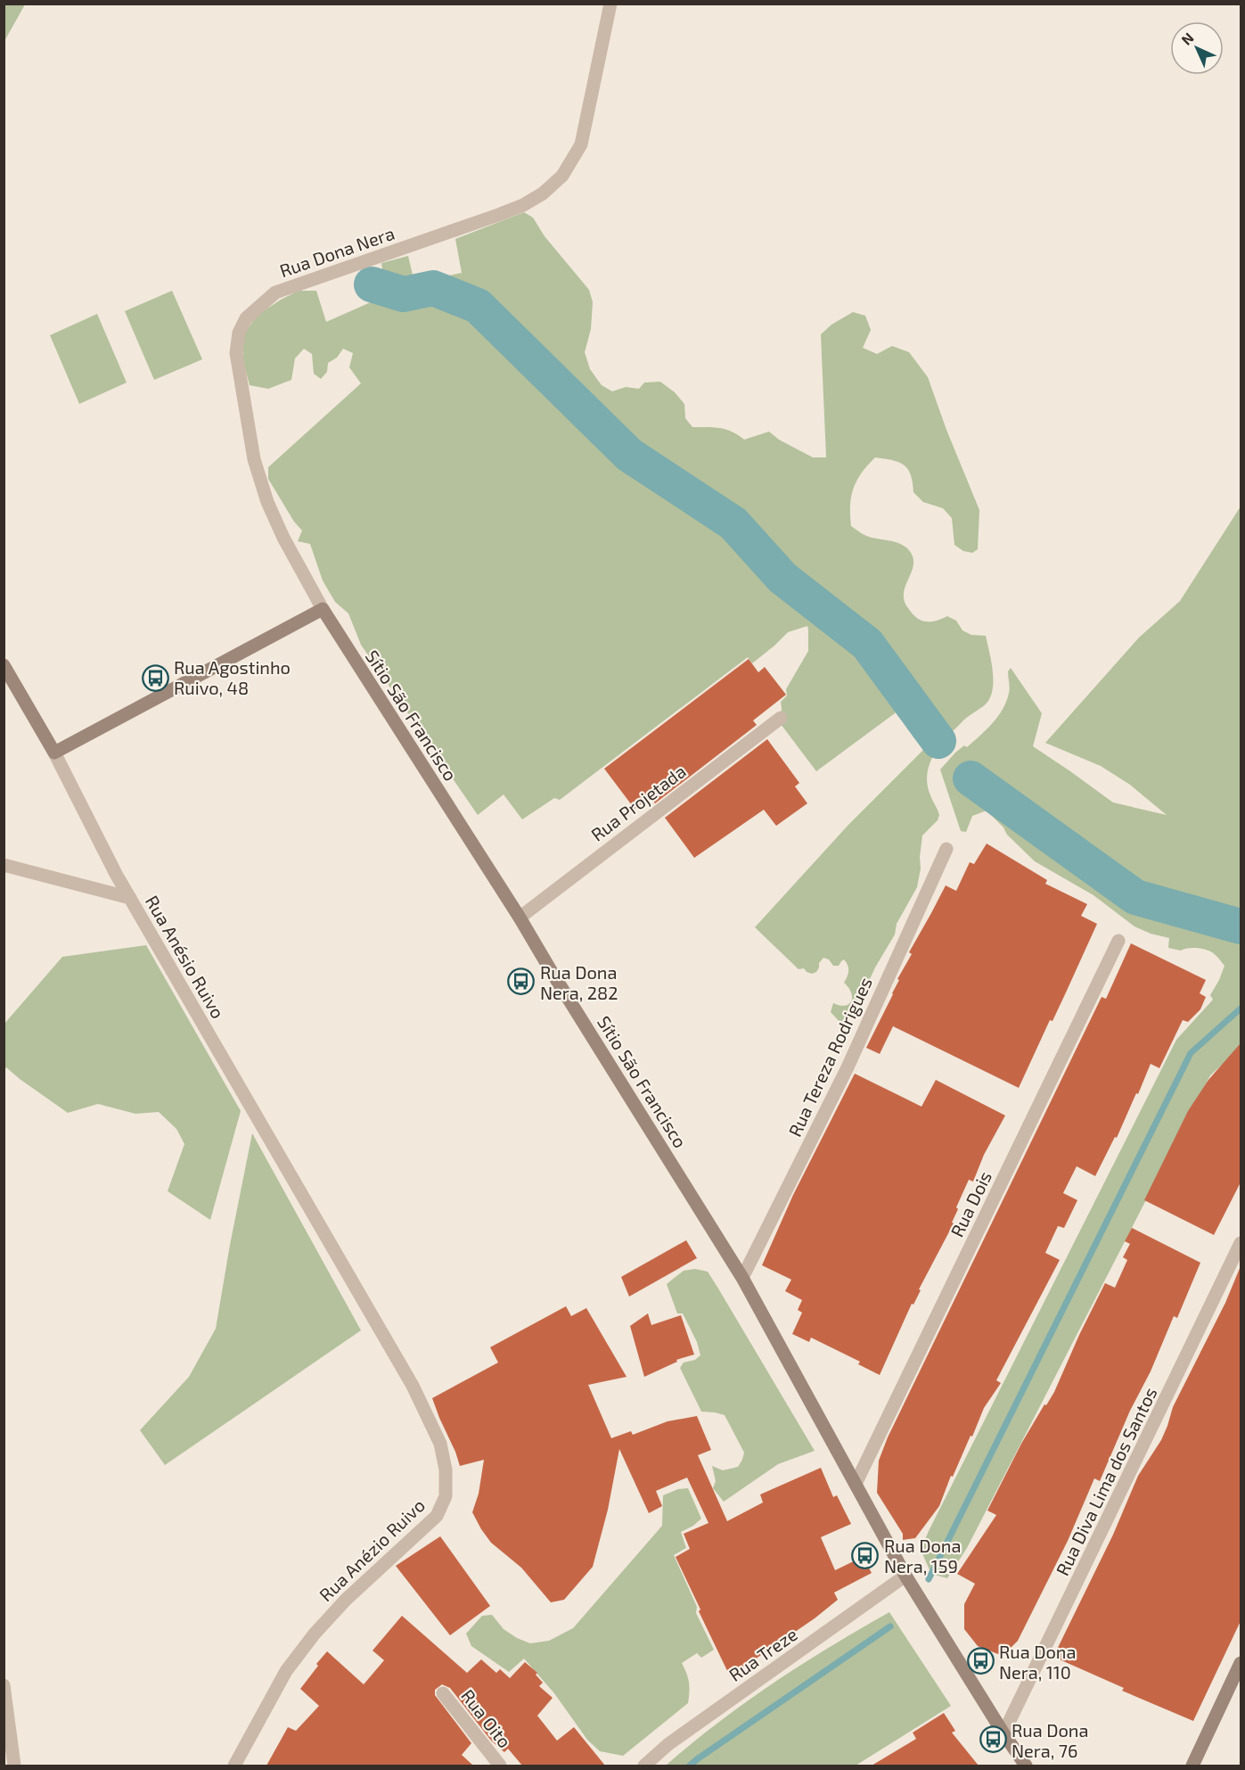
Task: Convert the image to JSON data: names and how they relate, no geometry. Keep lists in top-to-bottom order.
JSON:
{
  "streets": {
    "street": [
      "Rua Dona Nera",
      "Sítio São Francisco",
      "Rua Projetada",
      "Rua Anésio Ruivo",
      "Rua Tereza Rodrigues",
      "Rua Dois",
      "Rua Diva Lima dos Santos",
      "Rua Anézio Ruivo",
      "Rua Treze",
      "Rua Oito"
    ]
  },
  "crossings": [
    ["Rua Dona Nera", "Sítio São Francisco"],
    ["Sítio São Francisco", "Rua Projetada"],
    ["Sítio São Francisco", "Rua Tereza Rodrigues"],
    ["Sítio São Francisco", "Rua Dois"],
    ["Sítio São Francisco", "Rua Treze"],
    ["Rua Anésio Ruivo", "Rua Anézio Ruivo"]
  ],
  "places": {
    "bus stop": [
      "Rua Agostinho Ruivo, 48",
      "Rua Dona Nera, 282",
      "Rua Dona Nera, 159",
      "Rua Dona Nera, 110",
      "Rua Dona Nera, 76"
    ]
  },
  "north": "top left"
}
